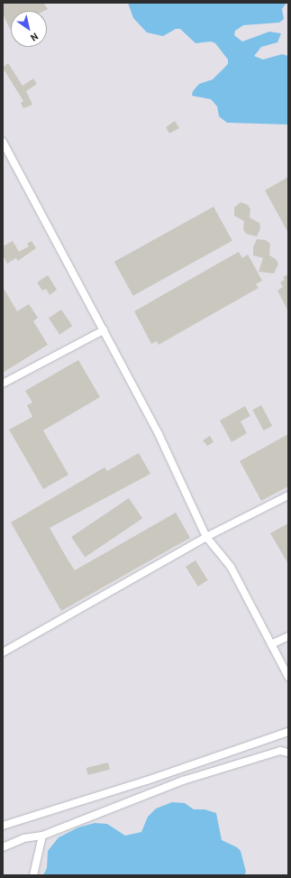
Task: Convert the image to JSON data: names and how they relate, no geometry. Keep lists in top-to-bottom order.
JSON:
{
  "north": "bottom right"
}
